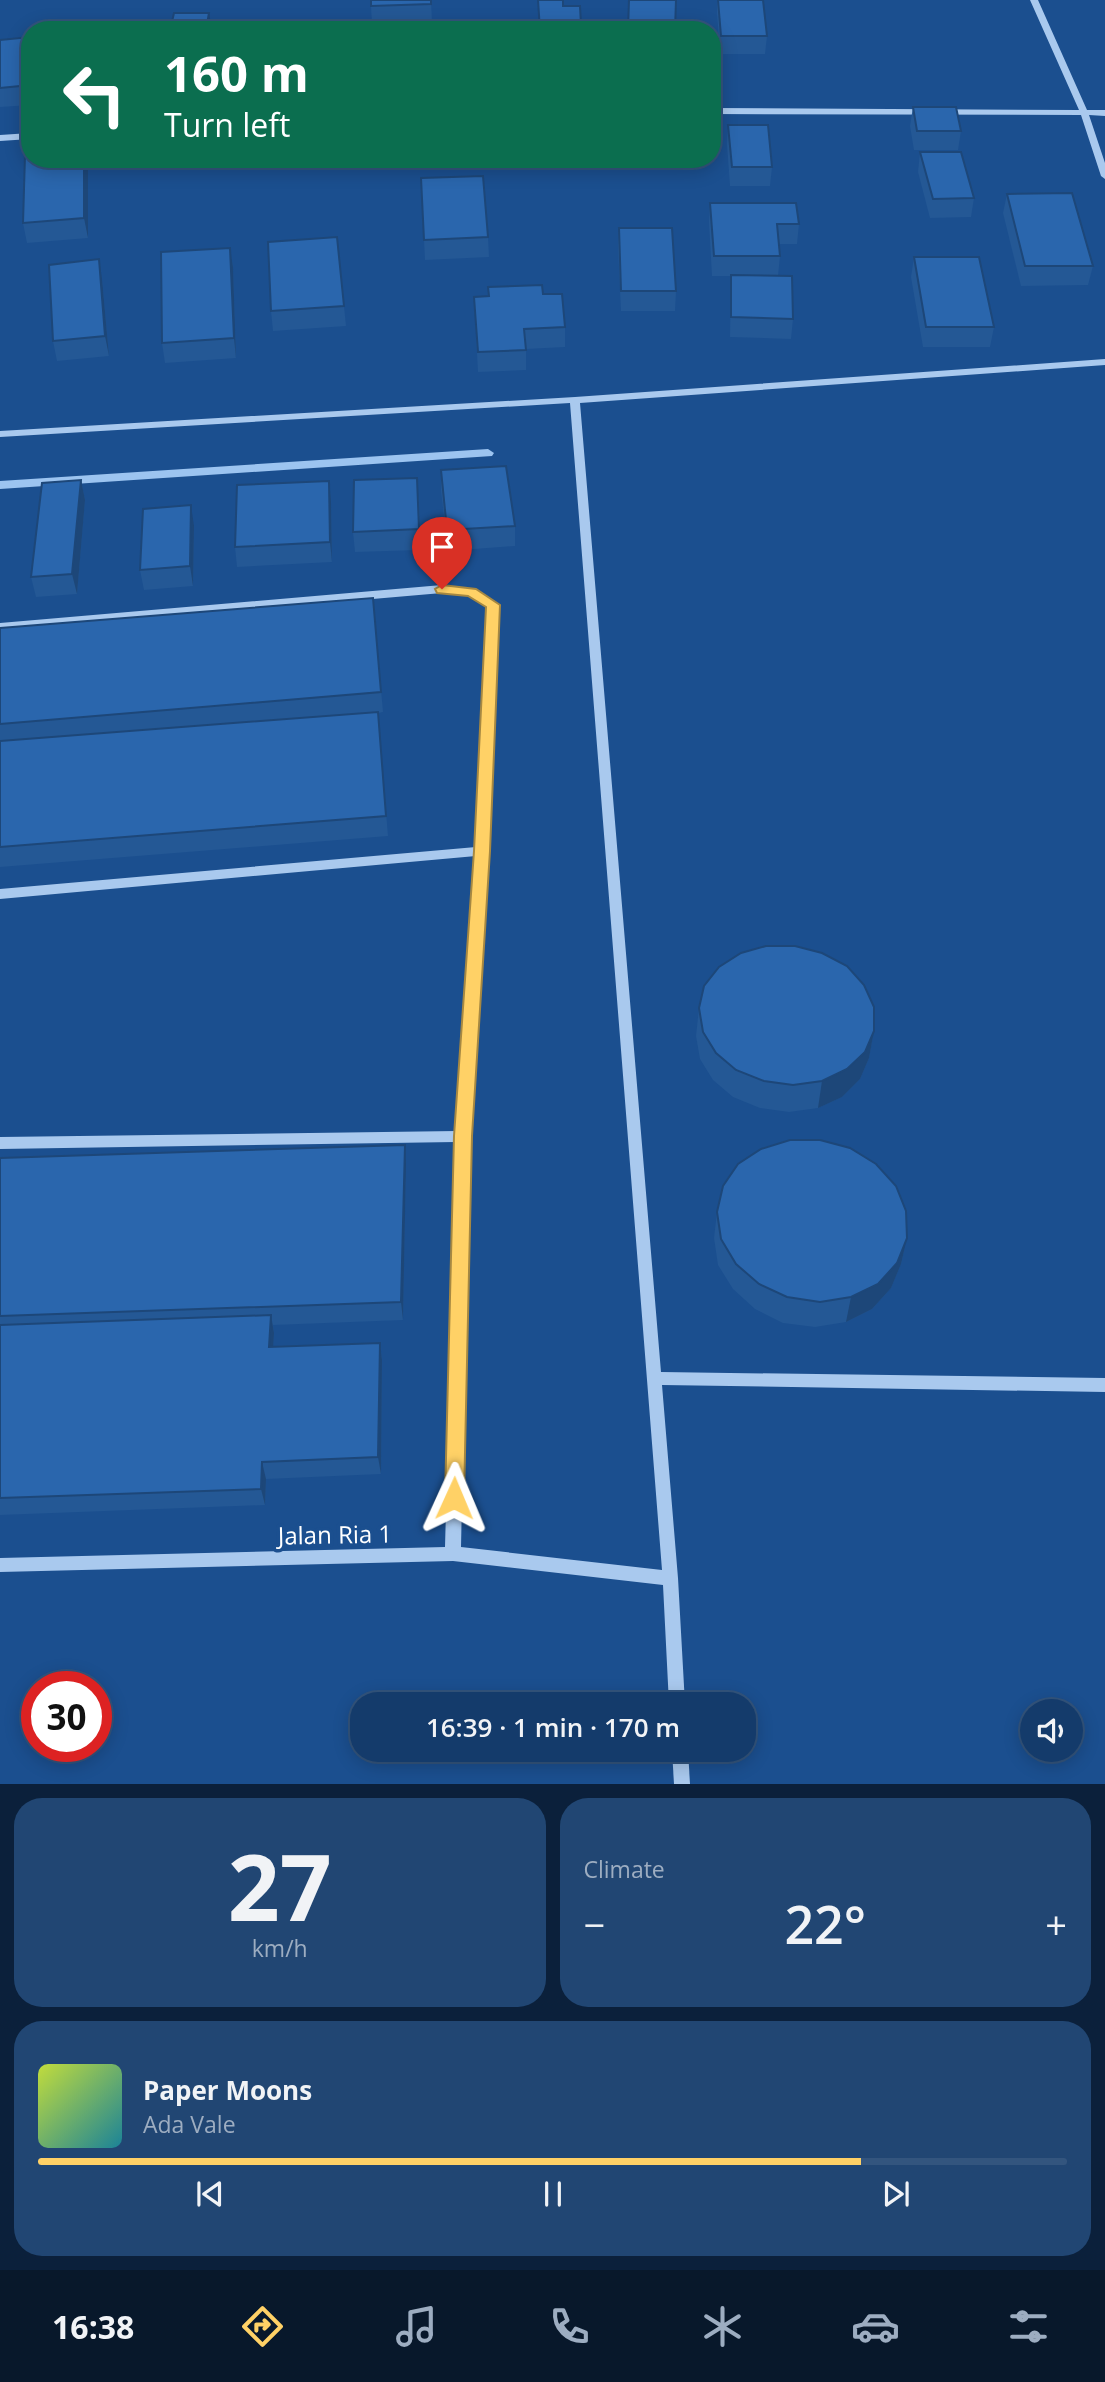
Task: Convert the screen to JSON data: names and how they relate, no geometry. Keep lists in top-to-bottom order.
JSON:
{
  "streets": {
    "street": ["Jalan Ria 1"]
  },
  "page": {
    "turn": ["160 m", "Turn left"],
    "limit": "30",
    "trip": "16:39 · 1 min · 170 m",
    "tile": [
      ["27", "km/h"],
      "Climate"
    ],
    "heat": ["−", "22°", "+"],
    "song": ["Paper Moons", "Ada Vale"],
    "tabs": "16:38"
  }
}
